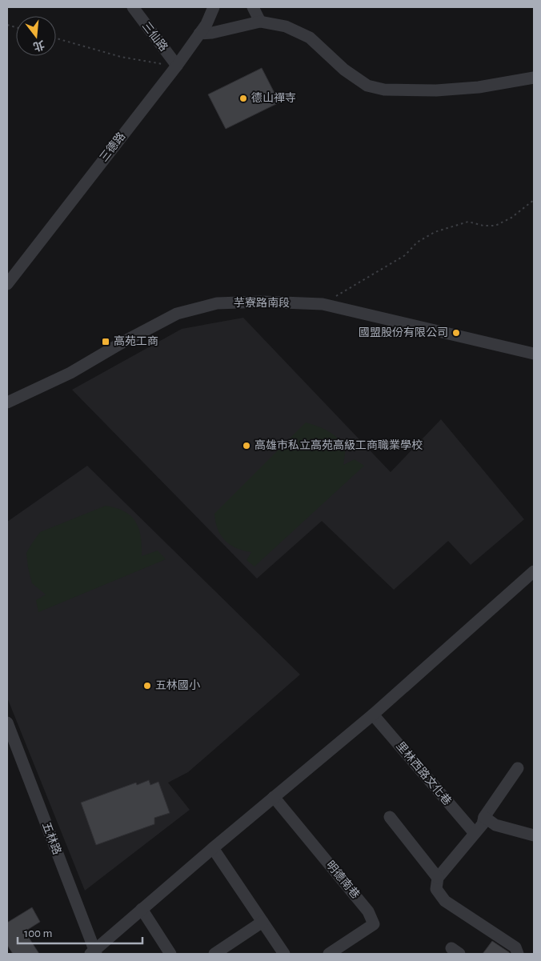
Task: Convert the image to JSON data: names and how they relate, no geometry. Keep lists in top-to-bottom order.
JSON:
{
  "streets": {
    "street": [
      "三仙路",
      "三德路",
      "芋寮路南段",
      "里林西路文化巷",
      "五林路",
      "明德南巷"
    ]
  },
  "crossings": [
    ["三仙路", "三德路"]
  ],
  "places": {
    "other": [
      "德山禪寺",
      "國盟股份有限公司",
      "高雄市私立高苑高級工商職業學校",
      "五林國小"
    ],
    "transit": ["高苑工商"]
  },
  "scale_bar": "100 m",
  "north": "bottom"
}
